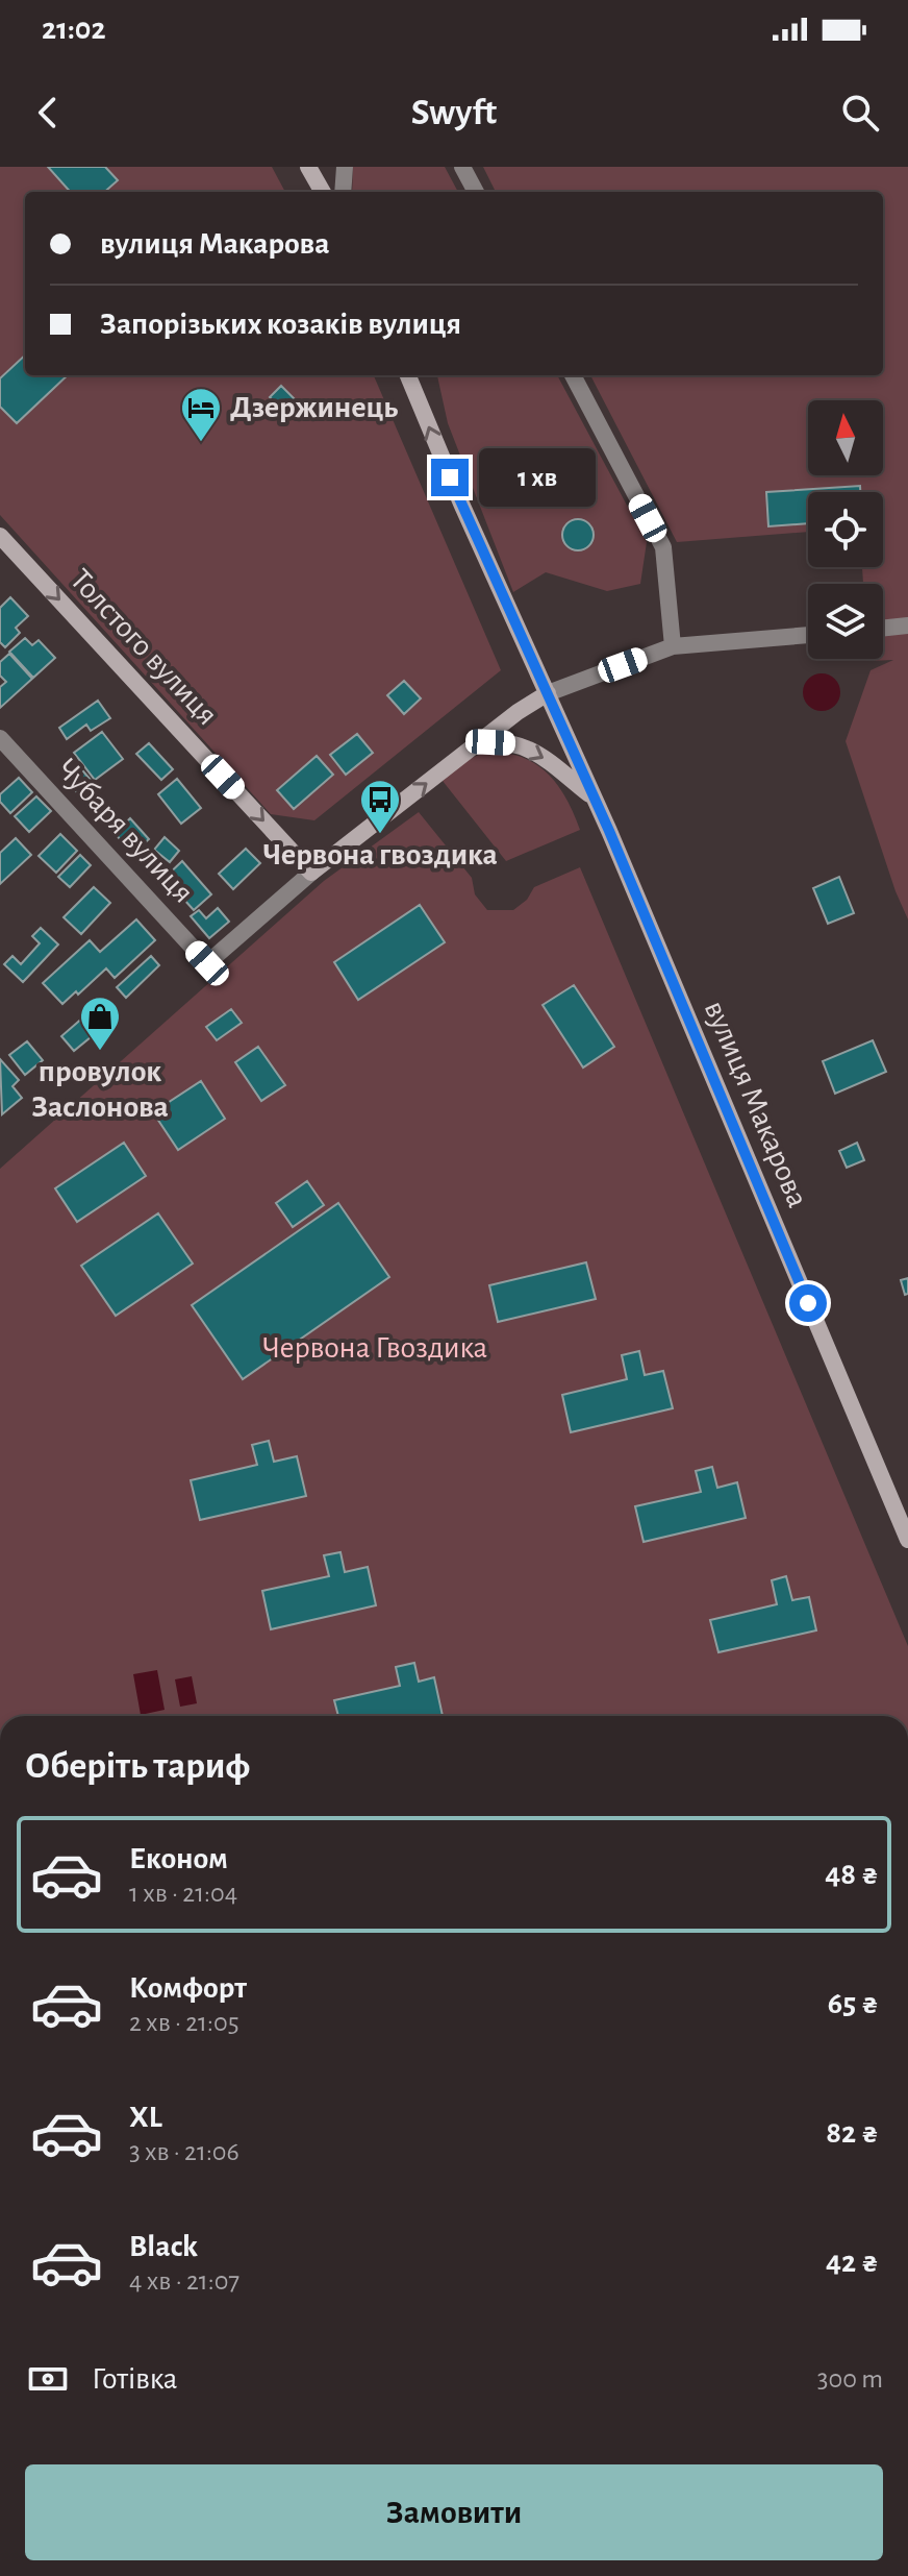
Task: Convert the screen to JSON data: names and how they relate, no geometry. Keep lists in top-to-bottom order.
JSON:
{
  "streets": {
    "main road": ["Толстого вулиця", "вулиця Макарова"],
    "street": ["Чубаря вулиця"]
  },
  "crossings": [
    ["Толстого вулиця", "Чубаря вулиця"]
  ],
  "one_way": ["Толстого вулиця"],
  "parks": ["Червона Гвоздика"],
  "places": {
    "hotel": ["Дзержинець"],
    "bus stop": ["Червона гвоздика"],
    "shop": ["провулок Заслонова"]
  },
  "north": "top",
  "page": {
    "status": "21:02",
    "header": "Swyft",
    "banner": ["вулиця Макарова", "Запорізьких козаків вулиця"],
    "bubble": "1 хв",
    "heading": "Оберіть тариф",
    "list": [
      {
        "name": "Економ",
        "note": "1 хв · 21:04",
        "value": "48 ₴"
      },
      {
        "name": "Комфорт",
        "note": "2 хв · 21:05",
        "value": "65 ₴"
      },
      {
        "name": "XL",
        "note": "3 хв · 21:06",
        "value": "82 ₴"
      },
      {
        "name": "Black",
        "note": "4 хв · 21:07",
        "value": "42 ₴"
      }
    ],
    "pay": ["Готівка", "300 m"],
    "buttons": "Замовити"
  }
}
